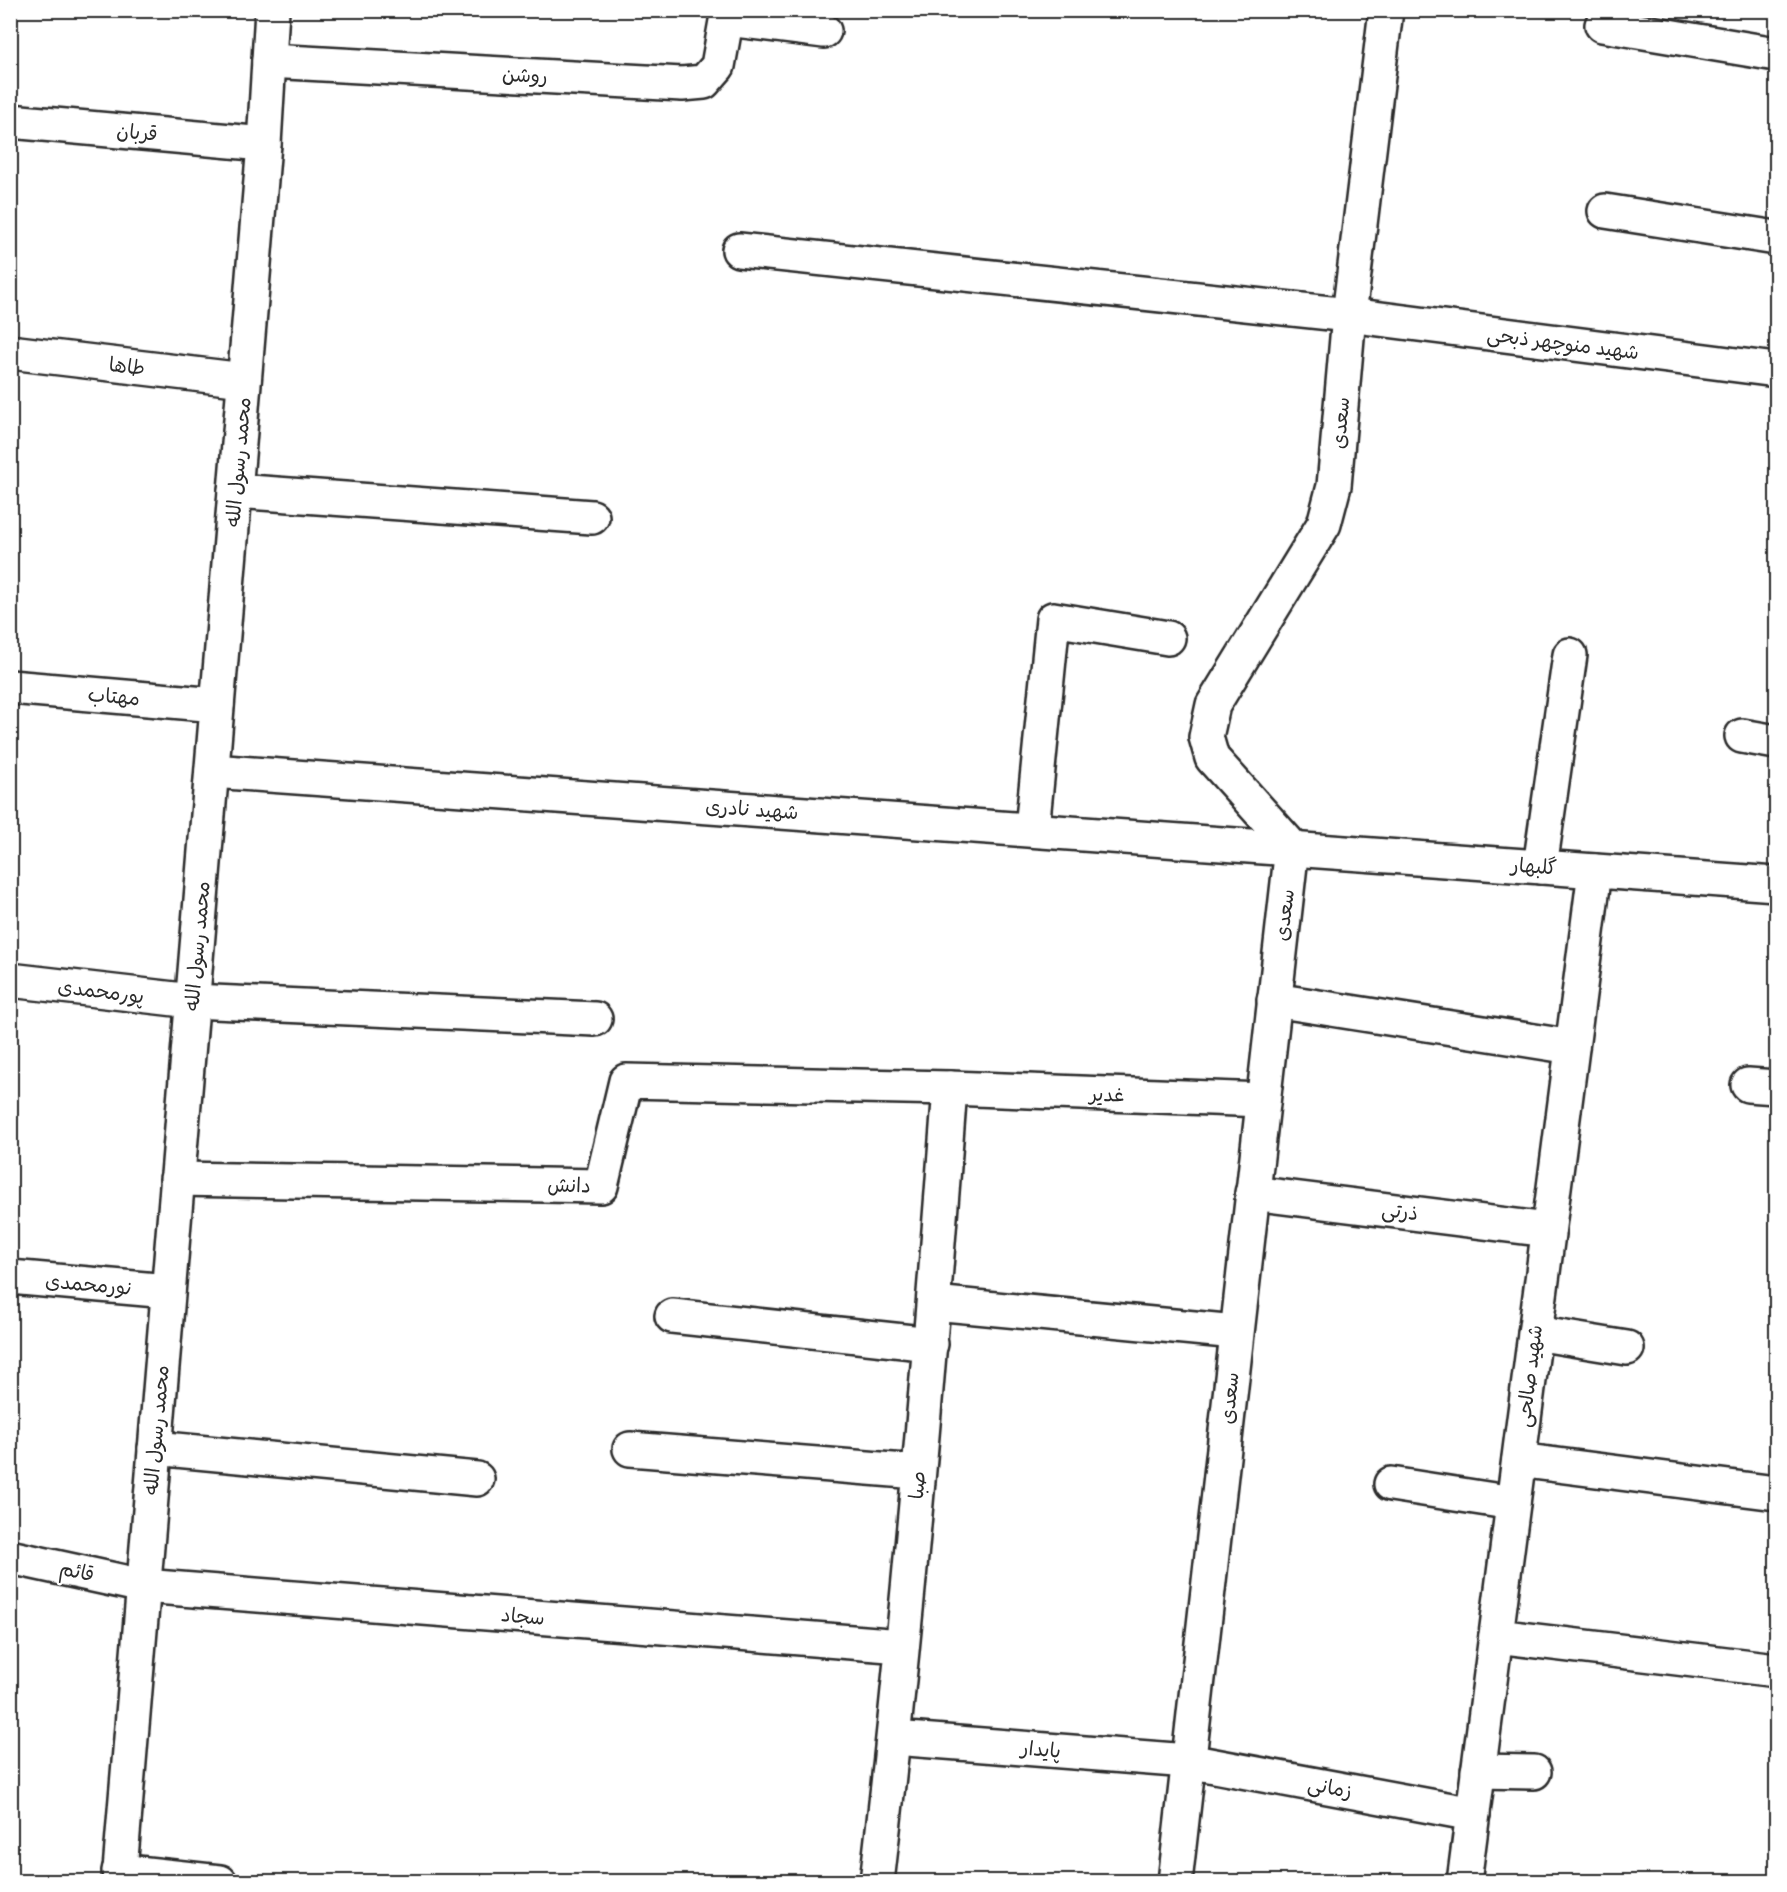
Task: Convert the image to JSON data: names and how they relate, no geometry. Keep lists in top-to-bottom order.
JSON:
{
  "streets": {
    "street": [
      "روشن",
      "قربان",
      "شهید منوچهر ذبحی",
      "طاها",
      "سعدی",
      "محمد رسول الله",
      "مهتاب",
      "شهید نادری",
      "گلبهار",
      "پورمحمدی",
      "غدیر",
      "دانش",
      "ذرتی",
      "نورمحمدی",
      "شهید صالحی",
      "صبا",
      "قائم",
      "سجاد",
      "پایدار",
      "زمانی"
    ]
  },
  "crossings": [
    ["روشن", "محمد رسول الله"],
    ["قربان", "محمد رسول الله"],
    ["شهید منوچهر ذبحی", "سعدی"],
    ["طاها", "محمد رسول الله"],
    ["سعدی", "شهید نادری"],
    ["سعدی", "گلبهار"],
    ["سعدی", "غدیر"],
    ["سعدی", "ذرتی"],
    ["سعدی", "پایدار"],
    ["سعدی", "زمانی"],
    ["محمد رسول الله", "مهتاب"],
    ["محمد رسول الله", "شهید نادری"],
    ["محمد رسول الله", "پورمحمدی"],
    ["محمد رسول الله", "دانش"],
    ["محمد رسول الله", "نورمحمدی"],
    ["محمد رسول الله", "قائم"],
    ["محمد رسول الله", "سجاد"],
    ["شهید نادری", "گلبهار"],
    ["گلبهار", "شهید صالحی"],
    ["غدیر", "دانش"],
    ["غدیر", "صبا"],
    ["دانش", "صبا"],
    ["ذرتی", "شهید صالحی"],
    ["شهید صالحی", "زمانی"],
    ["صبا", "سجاد"],
    ["صبا", "پایدار"],
    ["قائم", "سجاد"],
    ["پایدار", "زمانی"]
  ]
}
